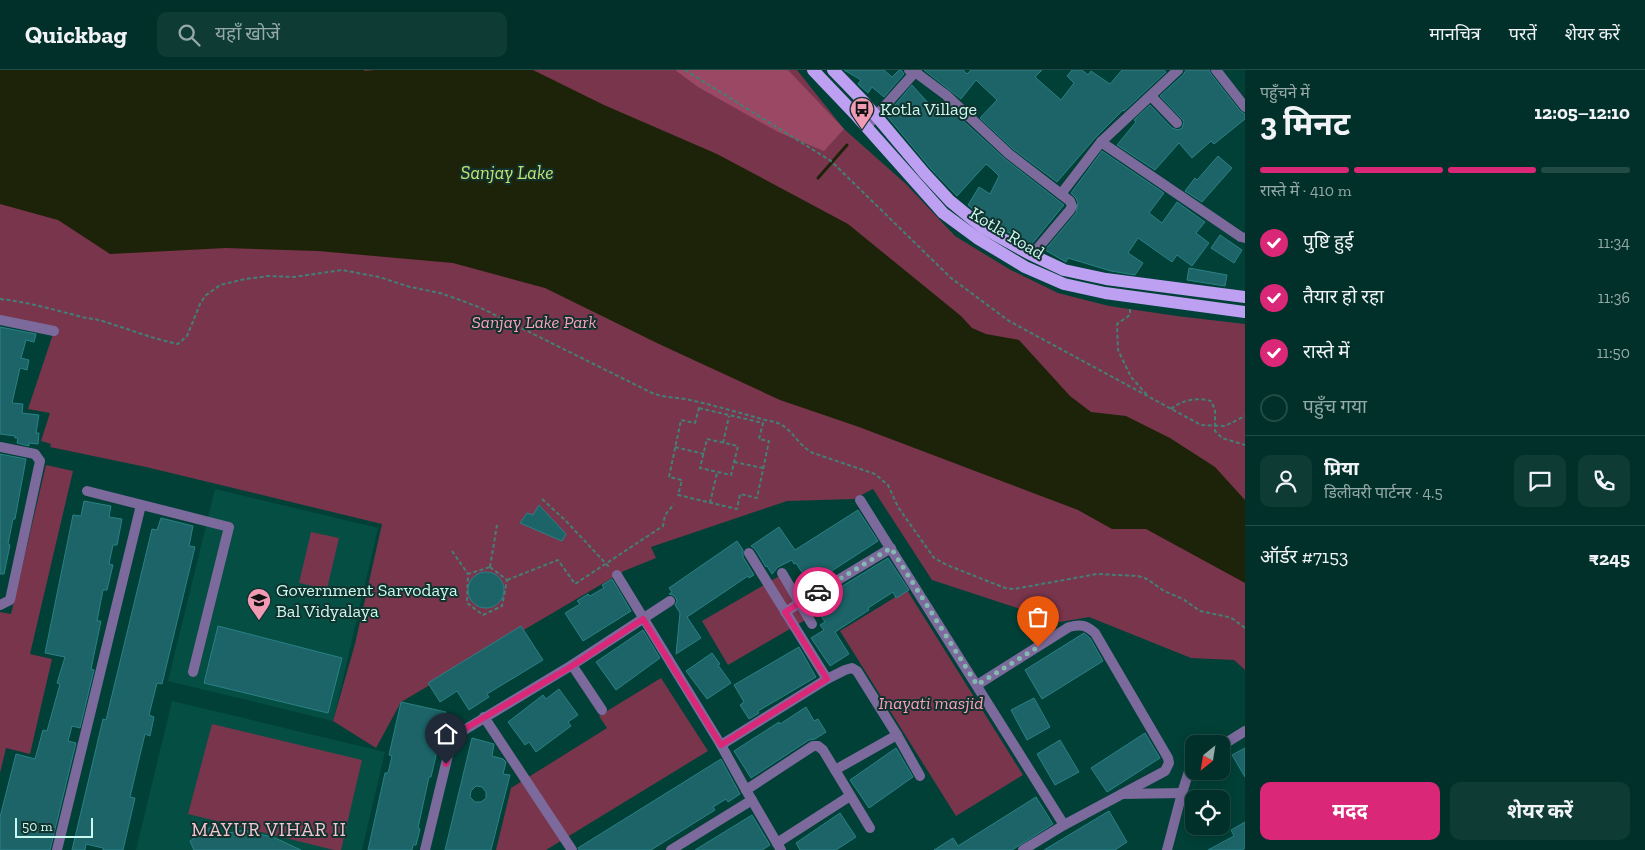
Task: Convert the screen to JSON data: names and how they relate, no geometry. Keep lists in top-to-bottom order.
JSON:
{
  "streets": {
    "main road": ["Kotla Road"]
  },
  "districts": ["MAYUR VIHAR II"],
  "water": ["Sanjay Lake"],
  "parks": ["Sanjay Lake Park", "Inayati masjid"],
  "places": {
    "bus stop": ["Kotla Village"],
    "school or university": ["Government Sarvodaya Bal Vidyalaya"]
  },
  "scale_bar": "50 m",
  "north": "bottom left",
  "page": {
    "header": "Quickbag",
    "search": "यहाँ खोजें",
    "nav": ["मानचित्र", "परतें", "शेयर करें"],
    "heading": ["3 मिनट", "पहुँचने में", "12:05–12:10"],
    "panel": [
      "प्रिया",
      "डिलीवरी पार्टनर · 4.5",
      "ऑर्डर #7153",
      "₹245"
    ],
    "bar": "रास्ते में · 410 m",
    "list": [
      ["पुष्टि हुई", "11:34"],
      ["तैयार हो रहा", "11:36"],
      ["रास्ते में", "11:50"],
      "पहुँच गया"
    ],
    "buttons": ["मदद", "शेयर करें"],
    "scale": "50 m"
  }
}
